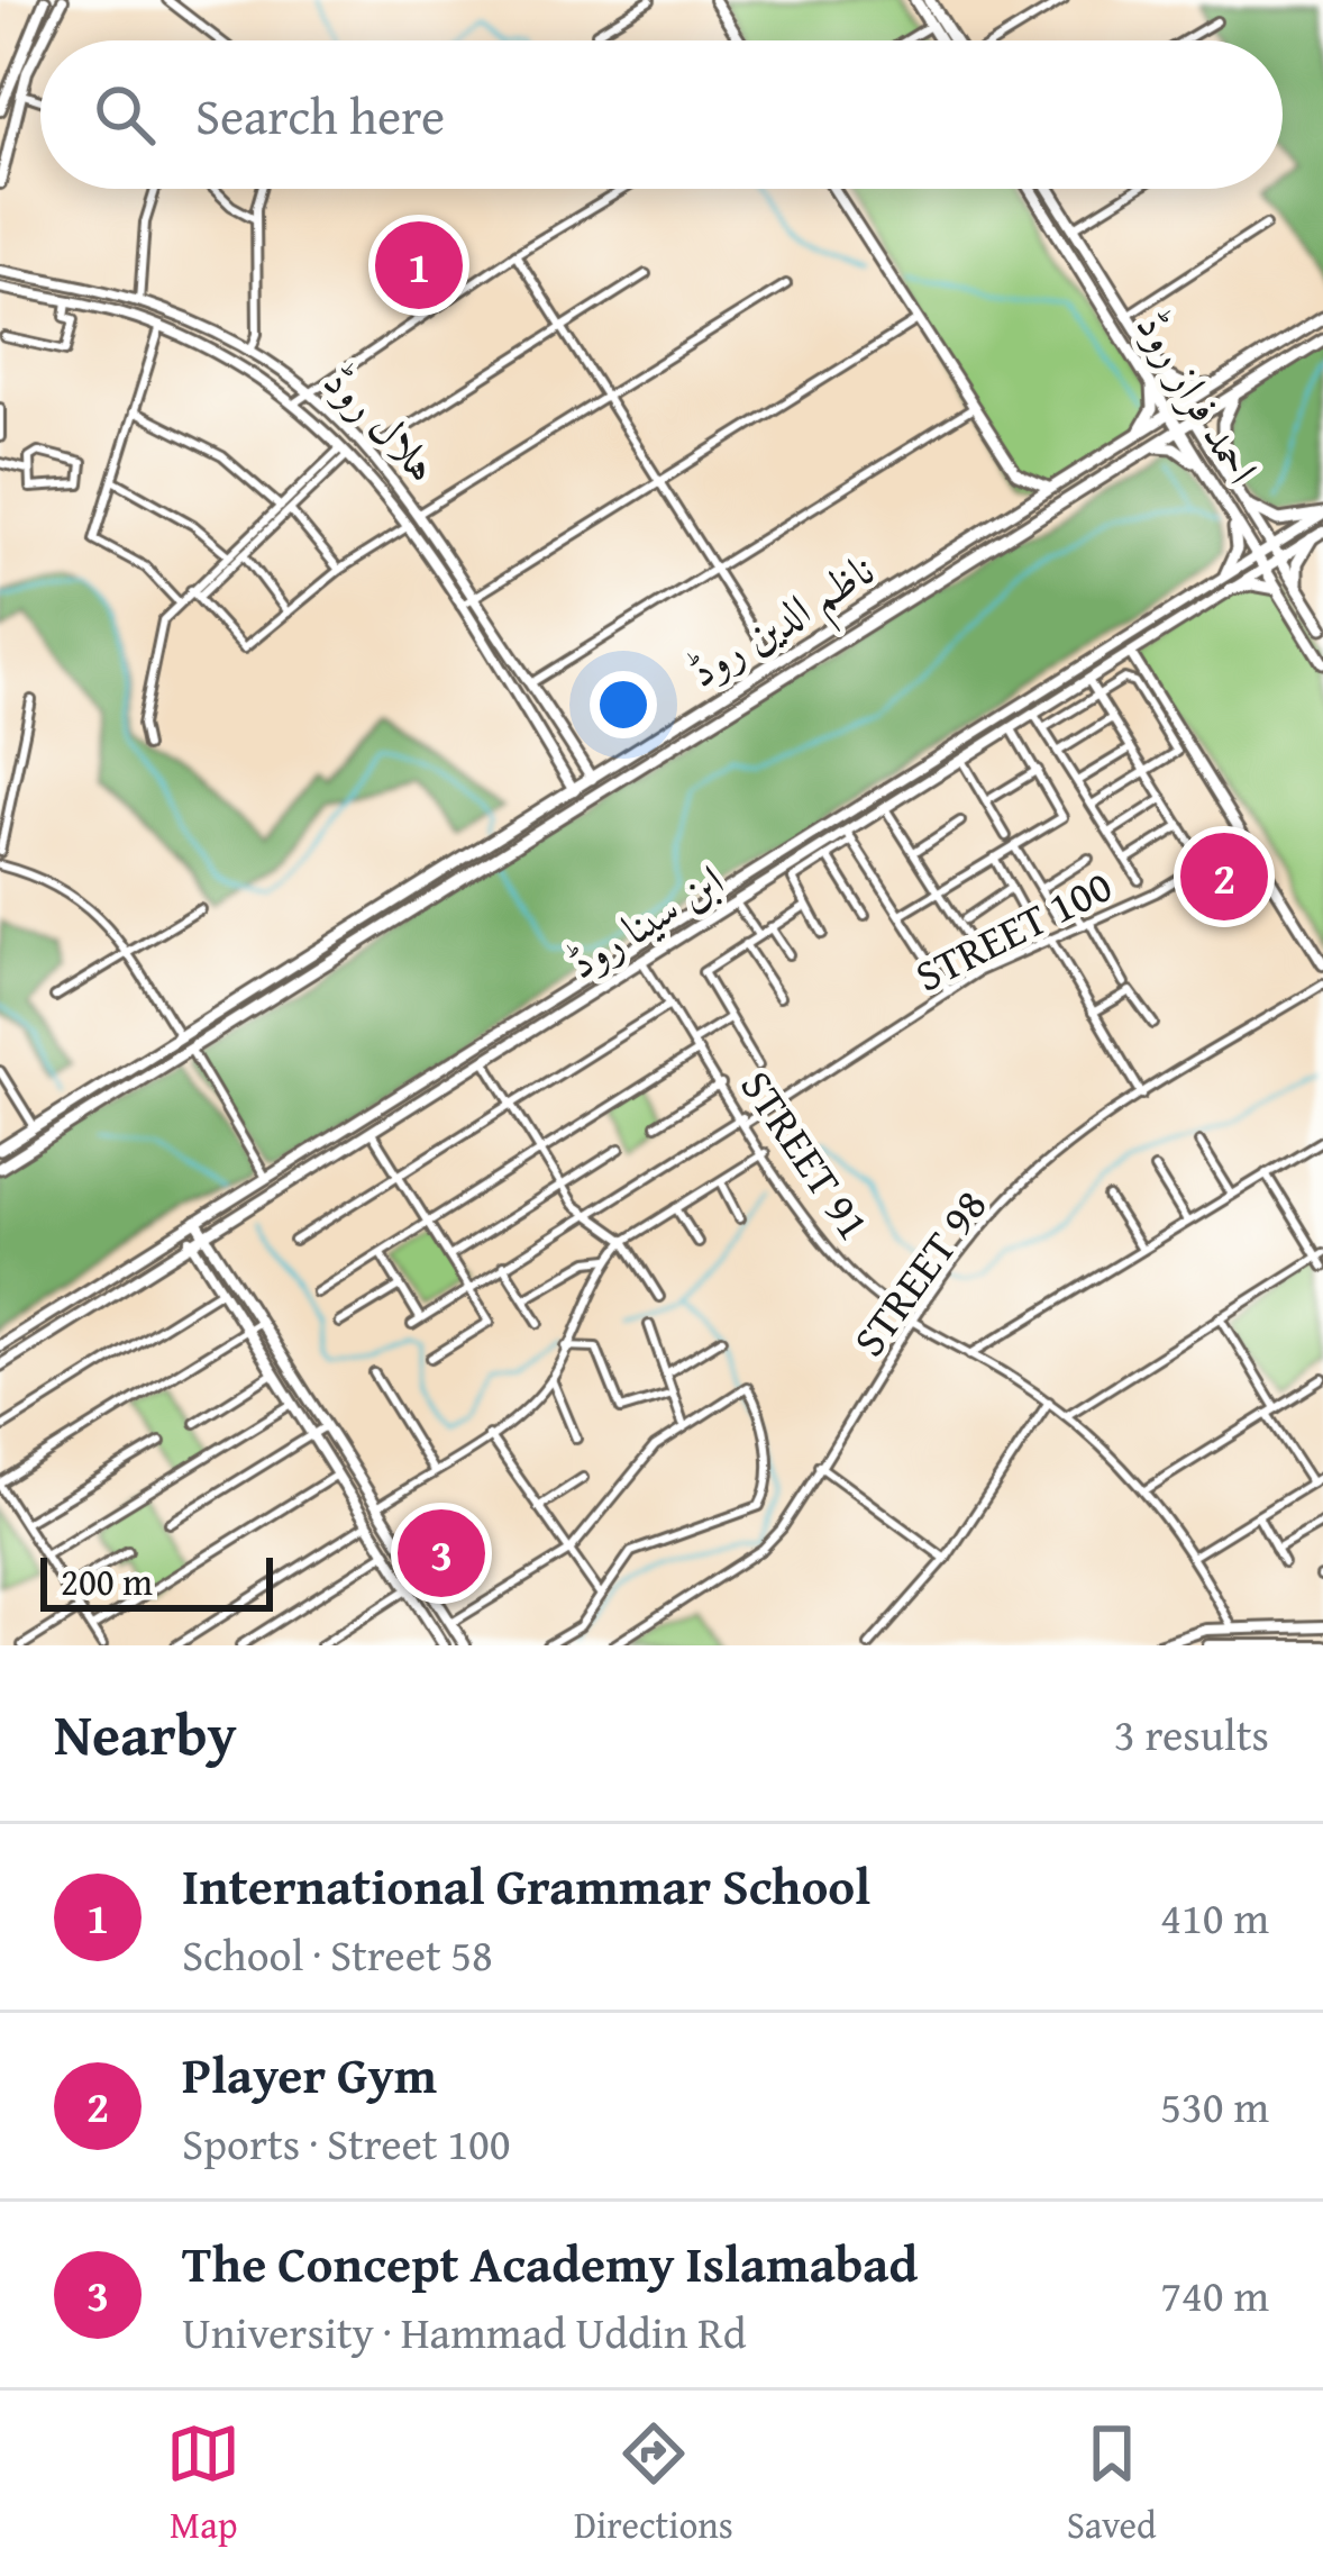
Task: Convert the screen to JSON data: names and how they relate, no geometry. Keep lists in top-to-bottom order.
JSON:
{
  "streets": {
    "main road": ["احمد فراز روڈ", "ناظم الدین روڈ"],
    "street": [
      "ہلال روڈ",
      "ابن سینا روڈ",
      "STREET 100",
      "STREET 91",
      "STREET 98"
    ]
  },
  "crossings": [
    ["احمد فراز روڈ", "ناظم الدین روڈ"],
    ["احمد فراز روڈ", "ابن سینا روڈ"],
    ["ہلال روڈ", "ناظم الدین روڈ"],
    ["ابن سینا روڈ", "STREET 91"],
    ["STREET 100", "STREET 91"],
    ["STREET 91", "STREET 98"]
  ],
  "scale_bar": "200 m",
  "page": {
    "search": "Search here",
    "pins": ["1", "2", "3"],
    "scale": "200 m",
    "heading": ["Nearby", "3 results"],
    "list": [
      {
        "mark": "1",
        "name": "International Grammar School",
        "note": "School · Street 58",
        "value": "410 m"
      },
      {
        "mark": "2",
        "name": "Player Gym",
        "note": "Sports · Street 100",
        "value": "530 m"
      },
      {
        "mark": "3",
        "name": "The Concept Academy Islamabad",
        "note": "University · Hammad Uddin Rd",
        "value": "740 m"
      }
    ],
    "nav": ["Map", "Directions", "Saved"]
  }
}
